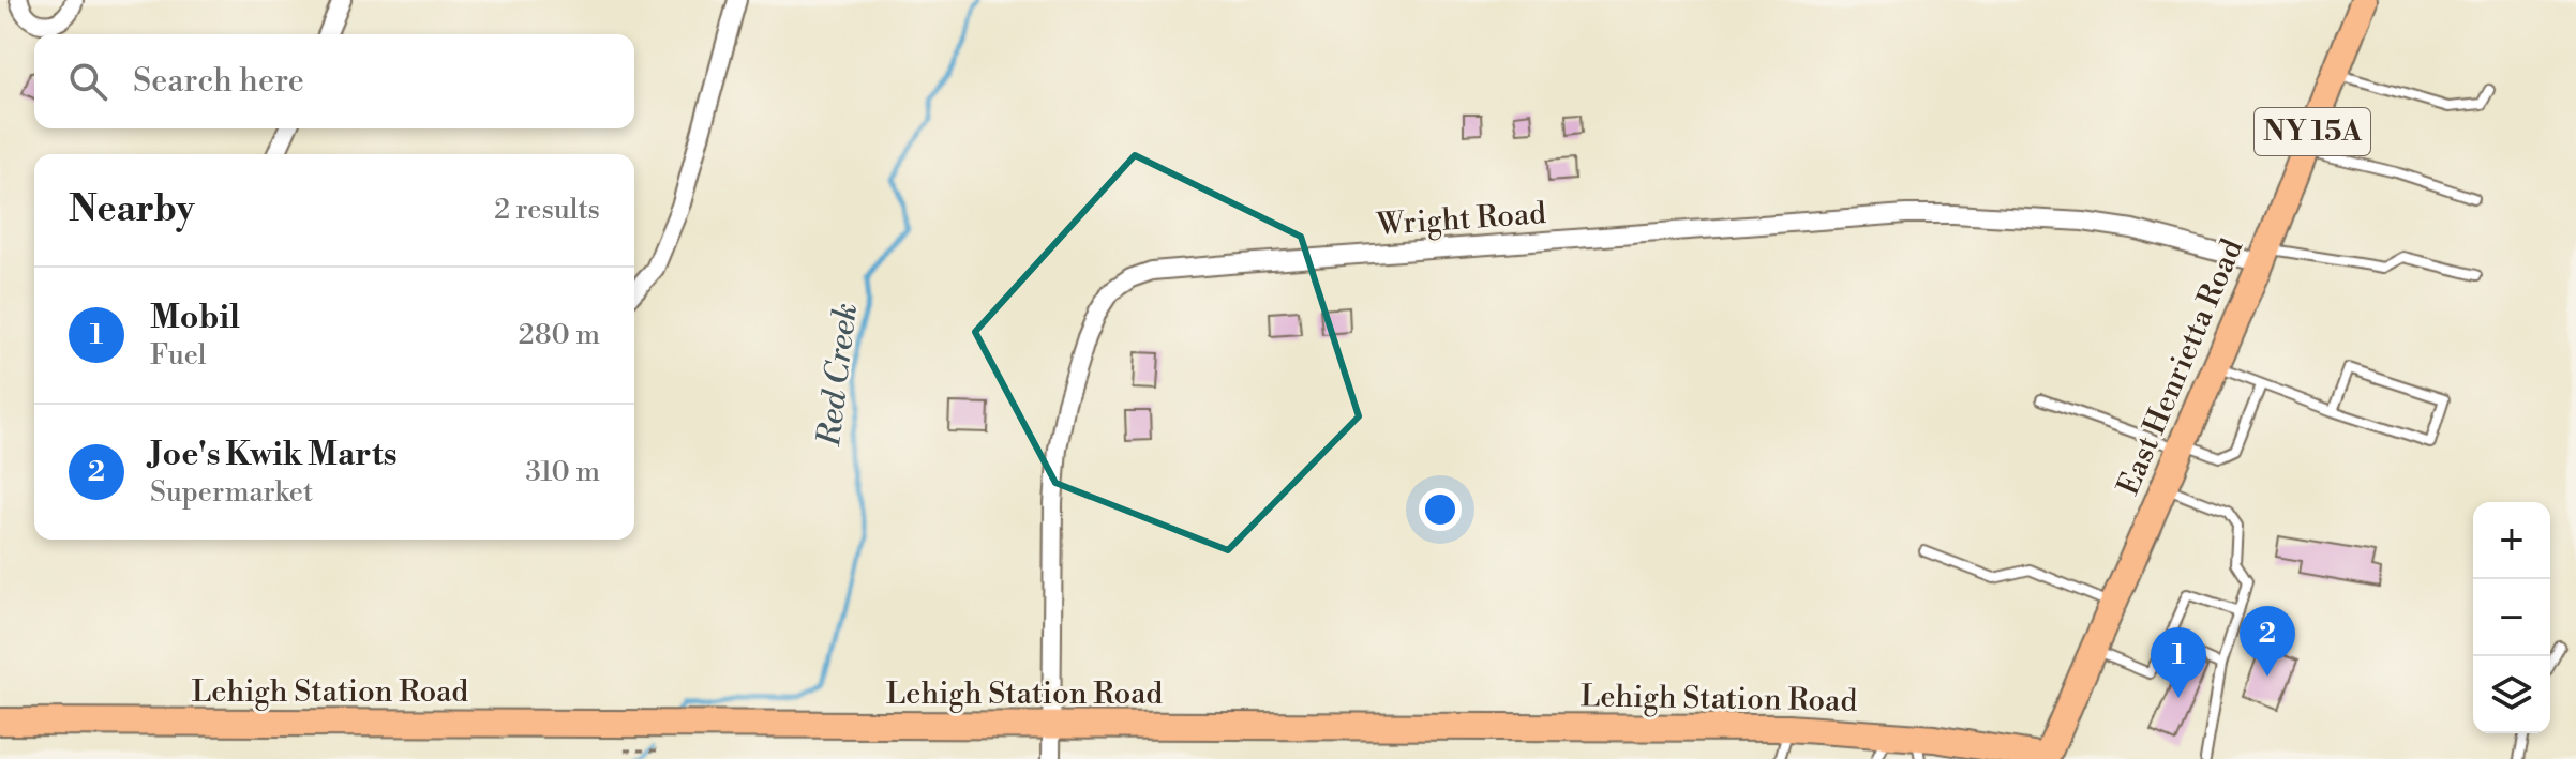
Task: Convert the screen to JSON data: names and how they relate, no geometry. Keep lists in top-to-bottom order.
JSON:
{
  "streets": {
    "main road": ["NY 15A", "East Henrietta Road", "Lehigh Station Road"],
    "street": ["Wright Road"]
  },
  "crossings": [
    ["Wright Road", "East Henrietta Road"],
    ["Wright Road", "Lehigh Station Road"],
    ["East Henrietta Road", "Lehigh Station Road"]
  ],
  "water": ["Red Creek"],
  "page": {
    "search": "Search here",
    "heading": ["Nearby", "2 results"],
    "list": [
      {
        "mark": "1",
        "name": "Mobil",
        "note": "Fuel",
        "value": "280 m"
      },
      {
        "mark": "2",
        "name": "Joe's Kwik Marts",
        "note": "Supermarket",
        "value": "310 m"
      }
    ],
    "map_buttons": ["+", "−"],
    "pins": ["2", "1"]
  }
}
